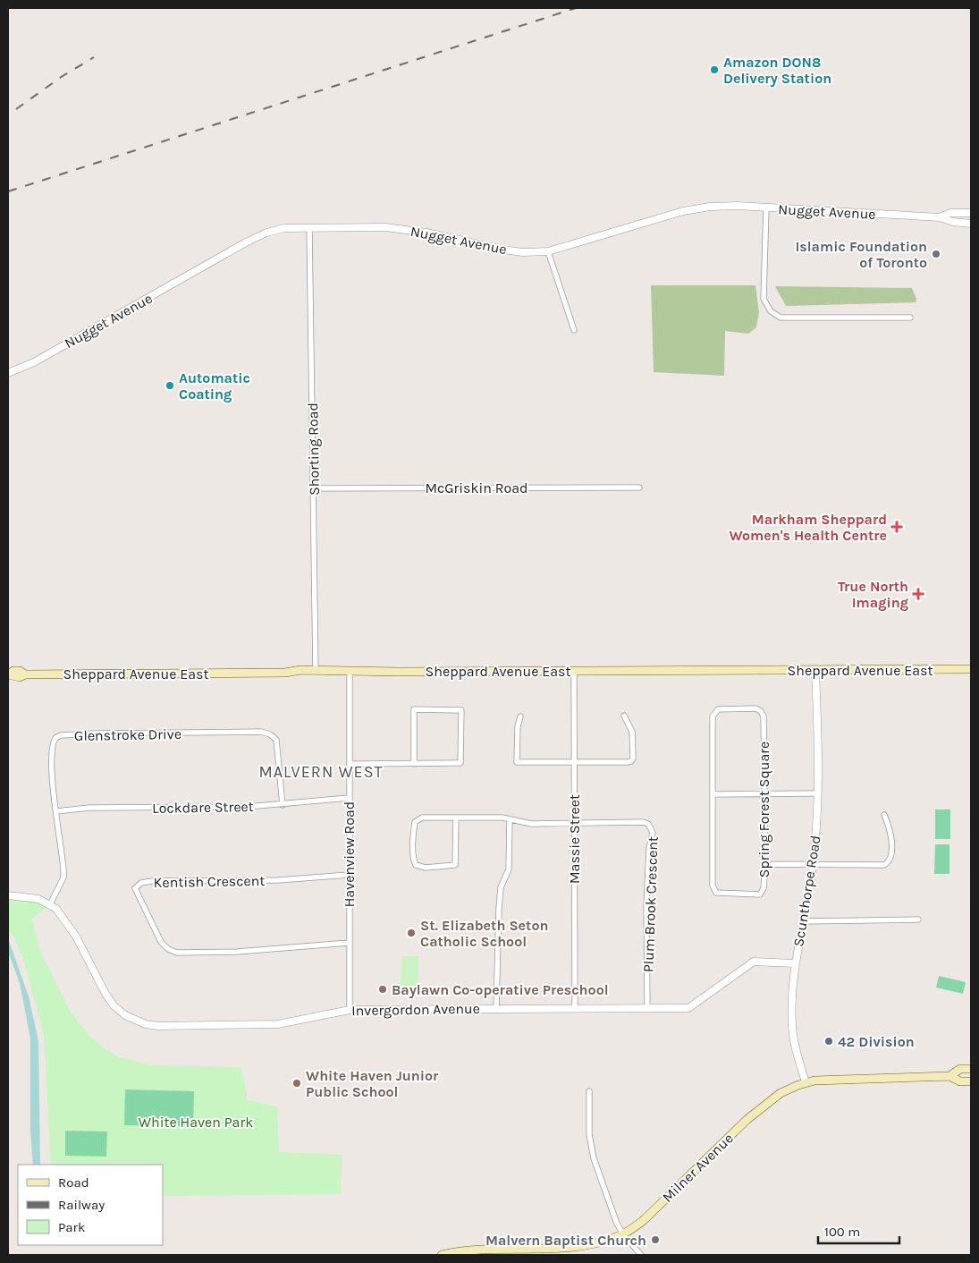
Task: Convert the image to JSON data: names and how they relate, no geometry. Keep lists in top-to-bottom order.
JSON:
{
  "streets": {
    "main road": ["Sheppard Avenue East", "Milner Avenue"],
    "street": [
      "Nugget Avenue",
      "Shorting Road",
      "McGriskin Road",
      "Glenstroke Drive",
      "Lockdare Street",
      "Spring Forest Square",
      "Massie Street",
      "Havenview Road",
      "Kentish Crescent",
      "Scunthorpe Road",
      "Plum Brook Crescent",
      "Invergordon Avenue"
    ]
  },
  "crossings": [
    ["Nugget Avenue", "Shorting Road"],
    ["Shorting Road", "McGriskin Road"],
    ["Shorting Road", "Sheppard Avenue East"],
    ["Sheppard Avenue East", "Massie Street"],
    ["Sheppard Avenue East", "Havenview Road"],
    ["Sheppard Avenue East", "Scunthorpe Road"],
    ["Glenstroke Drive", "Lockdare Street"],
    ["Glenstroke Drive", "Invergordon Avenue"],
    ["Lockdare Street", "Havenview Road"],
    ["Massie Street", "Plum Brook Crescent"],
    ["Massie Street", "Invergordon Avenue"],
    ["Havenview Road", "Kentish Crescent"],
    ["Havenview Road", "Invergordon Avenue"],
    ["Scunthorpe Road", "Invergordon Avenue"],
    ["Scunthorpe Road", "Milner Avenue"],
    ["Plum Brook Crescent", "Invergordon Avenue"]
  ],
  "districts": ["MALVERN WEST"],
  "parks": ["White Haven Park"],
  "places": {
    "other": [
      "Amazon DON8 Delivery Station",
      "Islamic Foundation of Toronto",
      "Automatic Coating",
      "St. Elizabeth Seton Catholic School",
      "Baylawn Co-operative Preschool",
      "42 Division",
      "White Haven Junior Public School",
      "Malvern Baptist Church"
    ],
    "health": ["Markham Sheppard Women's Health Centre", "True North Imaging"]
  },
  "legend": ["Road", "Railway", "Park"],
  "scale_bar": "100 m"
}
